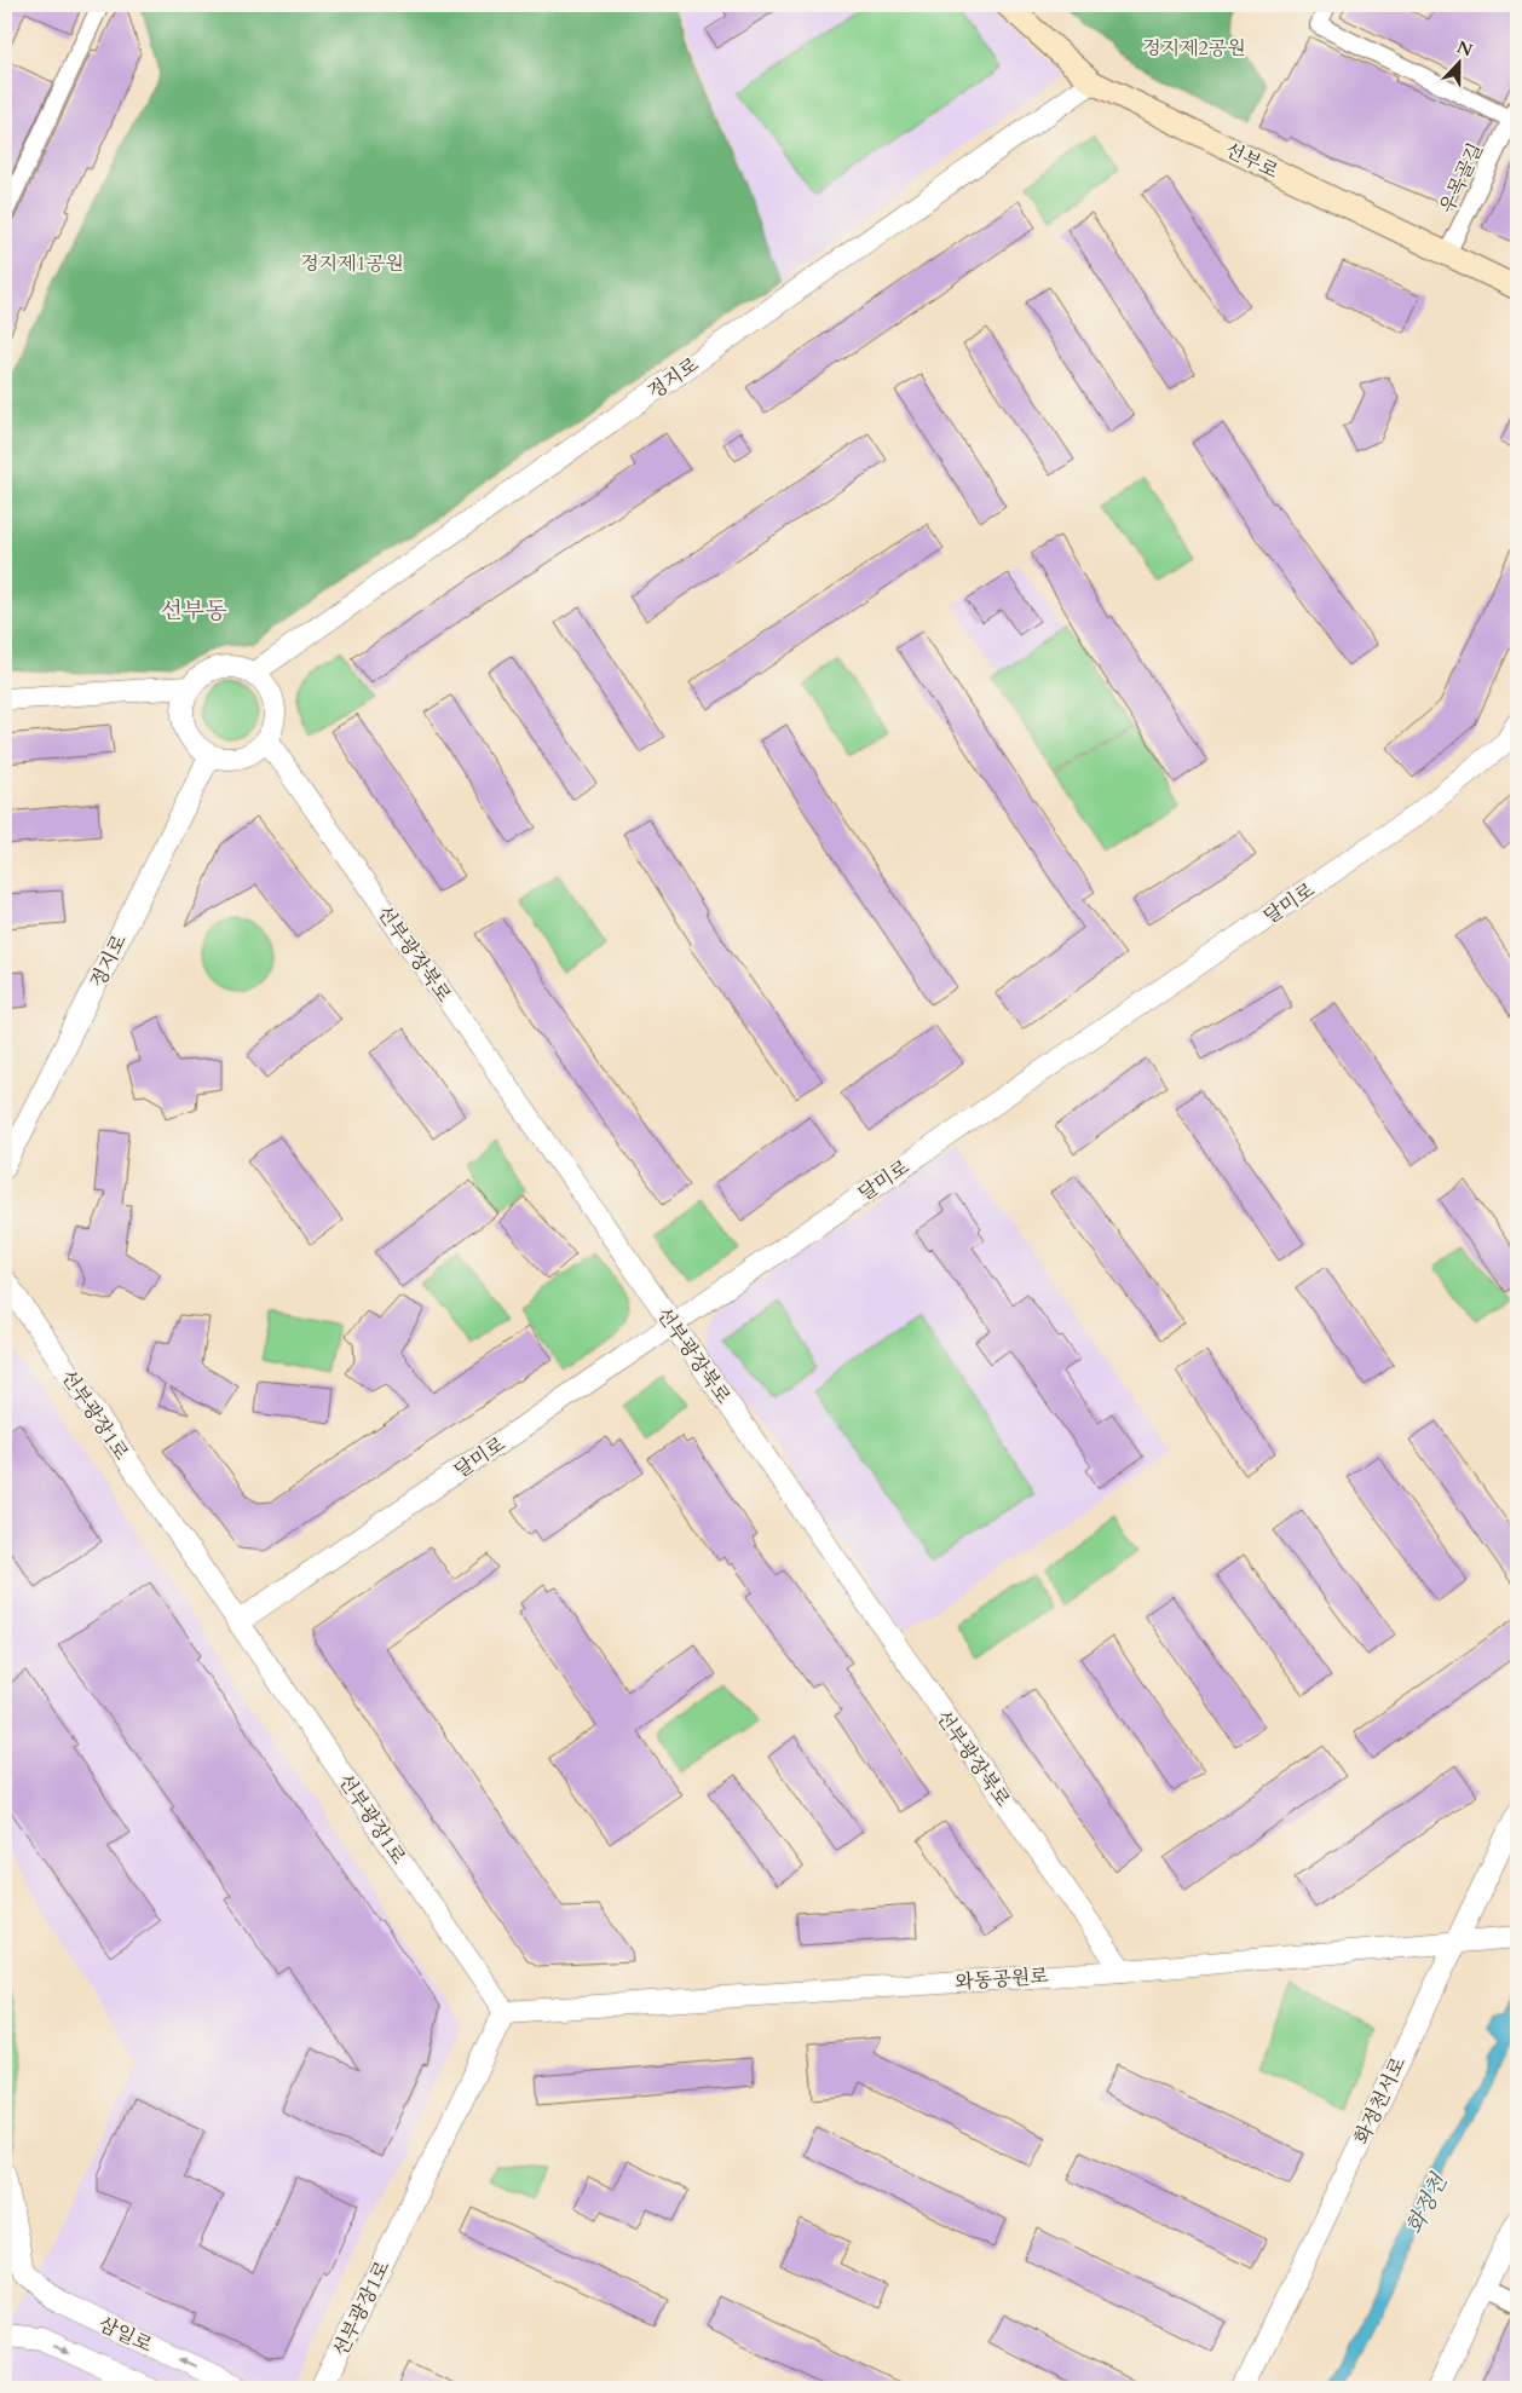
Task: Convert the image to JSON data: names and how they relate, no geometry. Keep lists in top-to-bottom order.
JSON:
{
  "streets": {
    "main road": ["선부로"],
    "street": [
      "우목골길",
      "정지로",
      "달미로",
      "선부광장북로",
      "선부광장1로",
      "와동공원로",
      "화정천서로",
      "삼일로"
    ]
  },
  "crossings": [
    ["선부로", "우목골길"],
    ["선부로", "정지로"],
    ["정지로", "선부광장북로"],
    ["달미로", "선부광장북로"],
    ["달미로", "선부광장1로"],
    ["선부광장북로", "와동공원로"],
    ["선부광장1로", "와동공원로"],
    ["와동공원로", "화정천서로"]
  ],
  "districts": ["선부동"],
  "water": ["화정천"],
  "parks": ["정지제2공원", "정지제1공원"],
  "north": "top"
}
